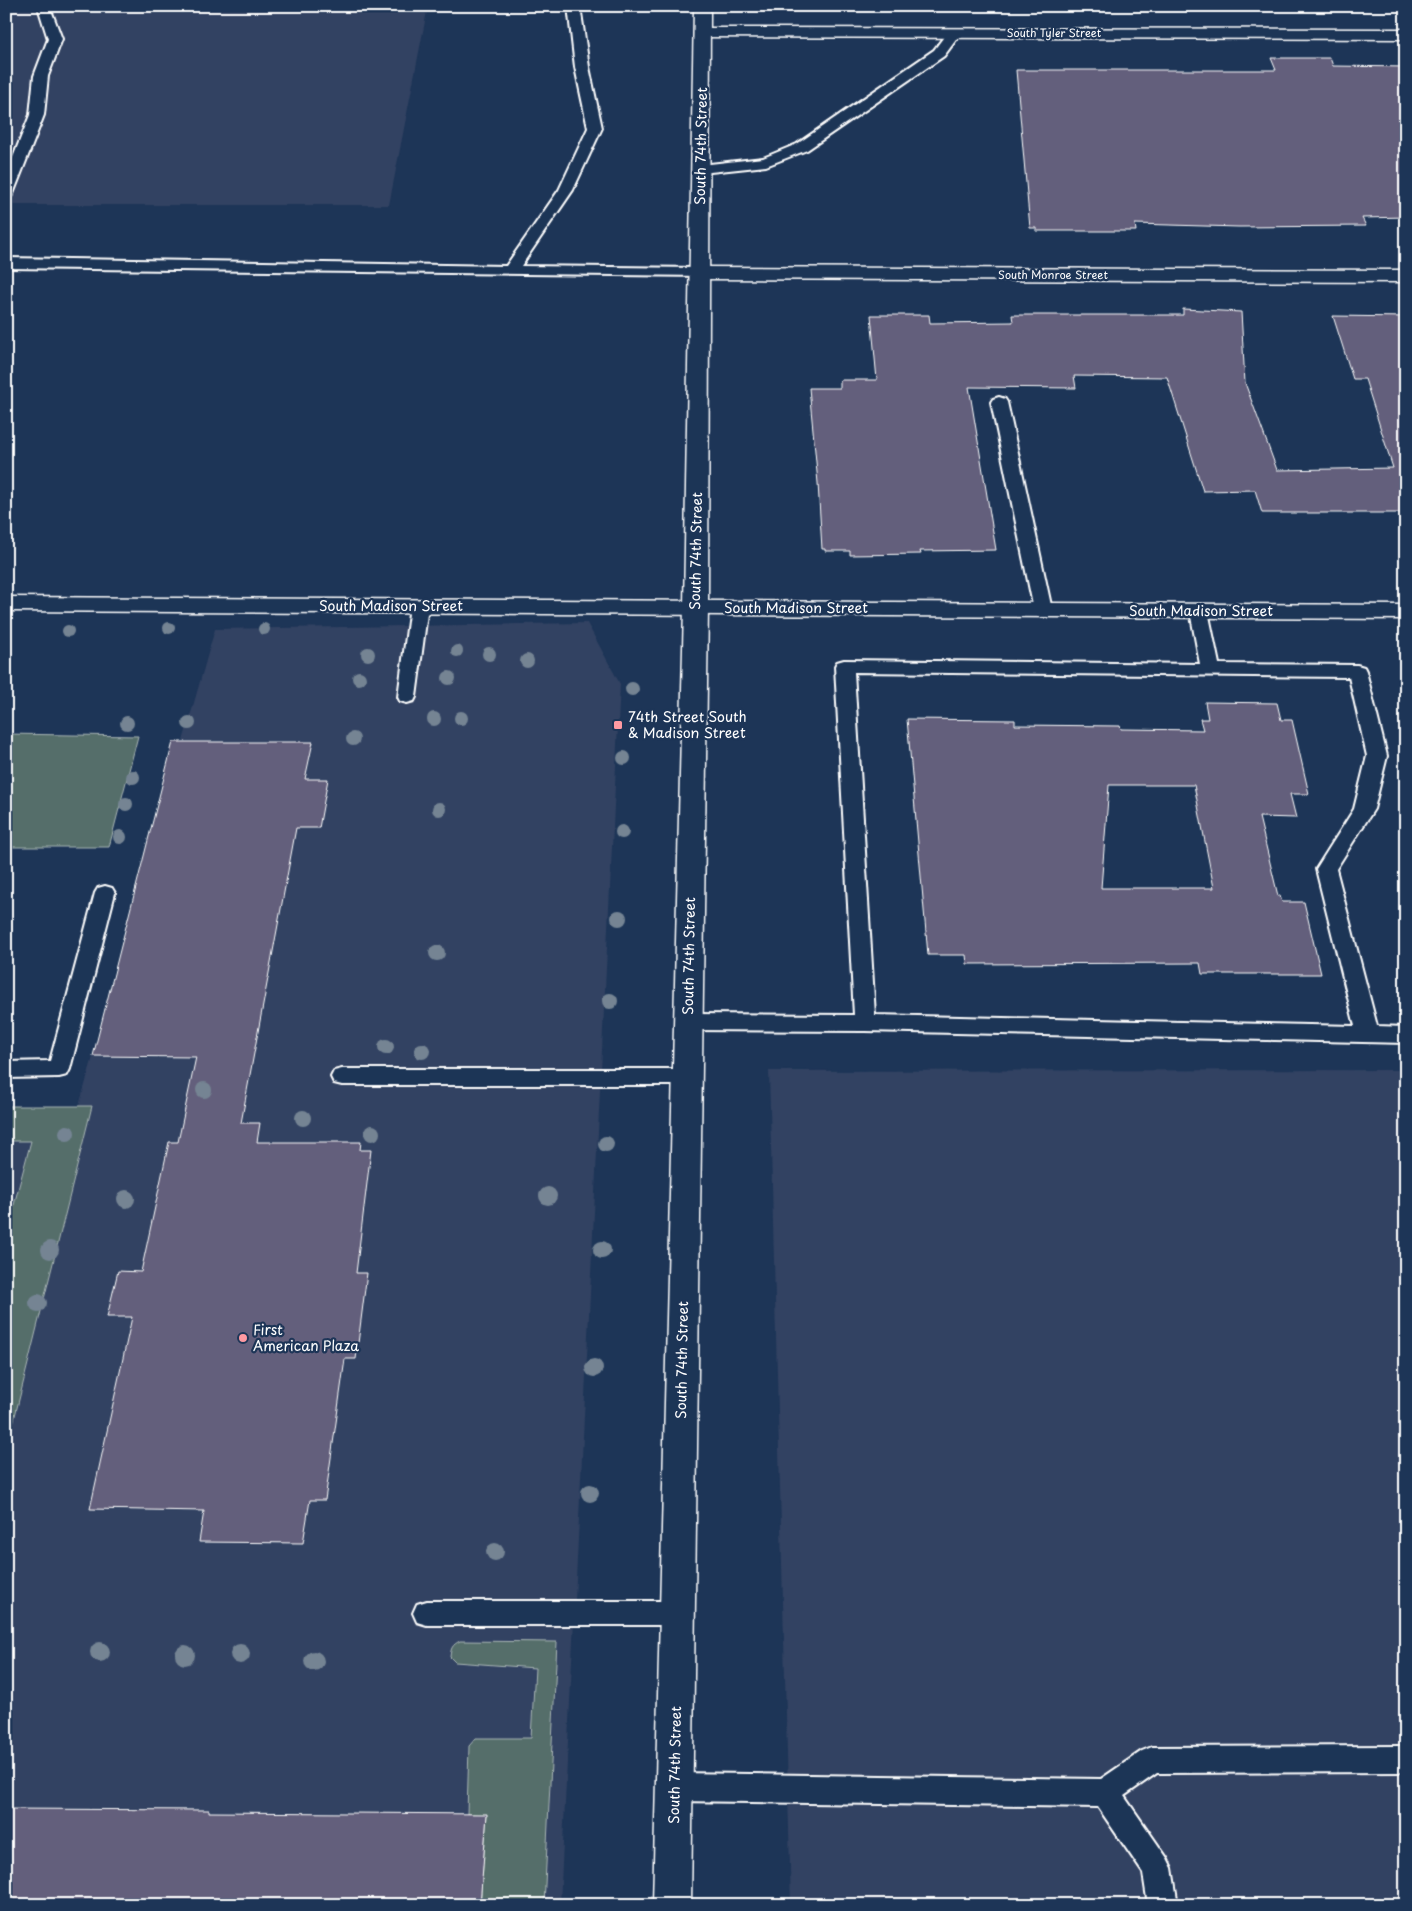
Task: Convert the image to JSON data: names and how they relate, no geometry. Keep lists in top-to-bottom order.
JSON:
{
  "streets": {
    "street": [
      "South Tyler Street",
      "South 74th Street",
      "South Monroe Street",
      "South Madison Street"
    ]
  },
  "crossings": [
    ["South Tyler Street", "South 74th Street"],
    ["South 74th Street", "South Monroe Street"],
    ["South 74th Street", "South Madison Street"]
  ],
  "places": {
    "transit": ["74th Street South & Madison Street"],
    "other": ["First American Plaza"]
  }
}
